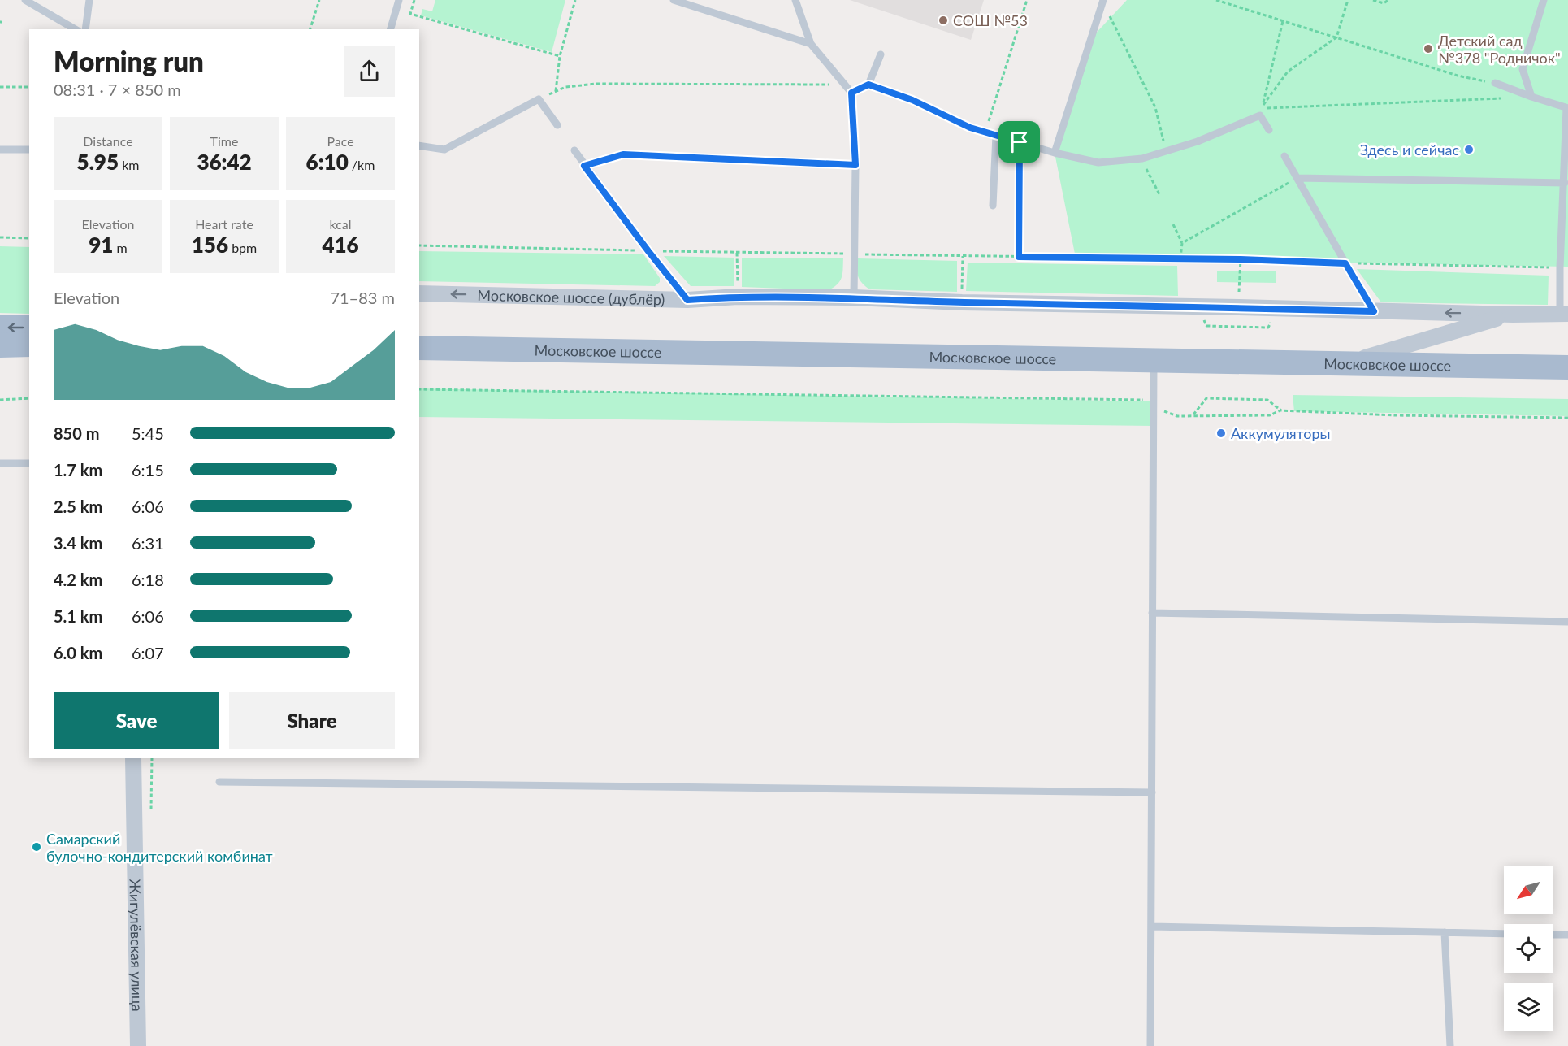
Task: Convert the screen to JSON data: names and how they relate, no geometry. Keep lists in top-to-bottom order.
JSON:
{
  "streets": {
    "main road": ["Московское шоссе"],
    "street": ["Московское шоссе (дублёр)", "Жигулёвская улица"]
  },
  "crossings": [
    ["Московское шоссе (дублёр)", "Московское шоссе"]
  ],
  "places": [
    "СОШ №53",
    "Детский сад №378 \"Родничок\"",
    "Здесь и сейчас",
    "Аккумуляторы",
    "Самарский булочно-кондитерский комбинат"
  ],
  "north": "bottom left",
  "page": {
    "heading": ["Morning run", "08:31 · 7 × 850 m"],
    "stats": [
      ["Distance", "5.95 km"],
      ["Time", "36:42"],
      ["Pace", "6:10 /km"],
      ["Elevation", "91 m"],
      ["Heart rate", "156 bpm"],
      ["kcal", "416"]
    ],
    "chart": ["Elevation", "71–83 m"],
    "list": [
      {
        "name": "850 m",
        "note": "5:45"
      },
      {
        "name": "1.7 km",
        "note": "6:15"
      },
      {
        "name": "2.5 km",
        "note": "6:06"
      },
      {
        "name": "3.4 km",
        "note": "6:31"
      },
      {
        "name": "4.2 km",
        "note": "6:18"
      },
      {
        "name": "5.1 km",
        "note": "6:06"
      },
      {
        "name": "6.0 km",
        "note": "6:07"
      }
    ],
    "buttons": ["Save", "Share"]
  }
}
